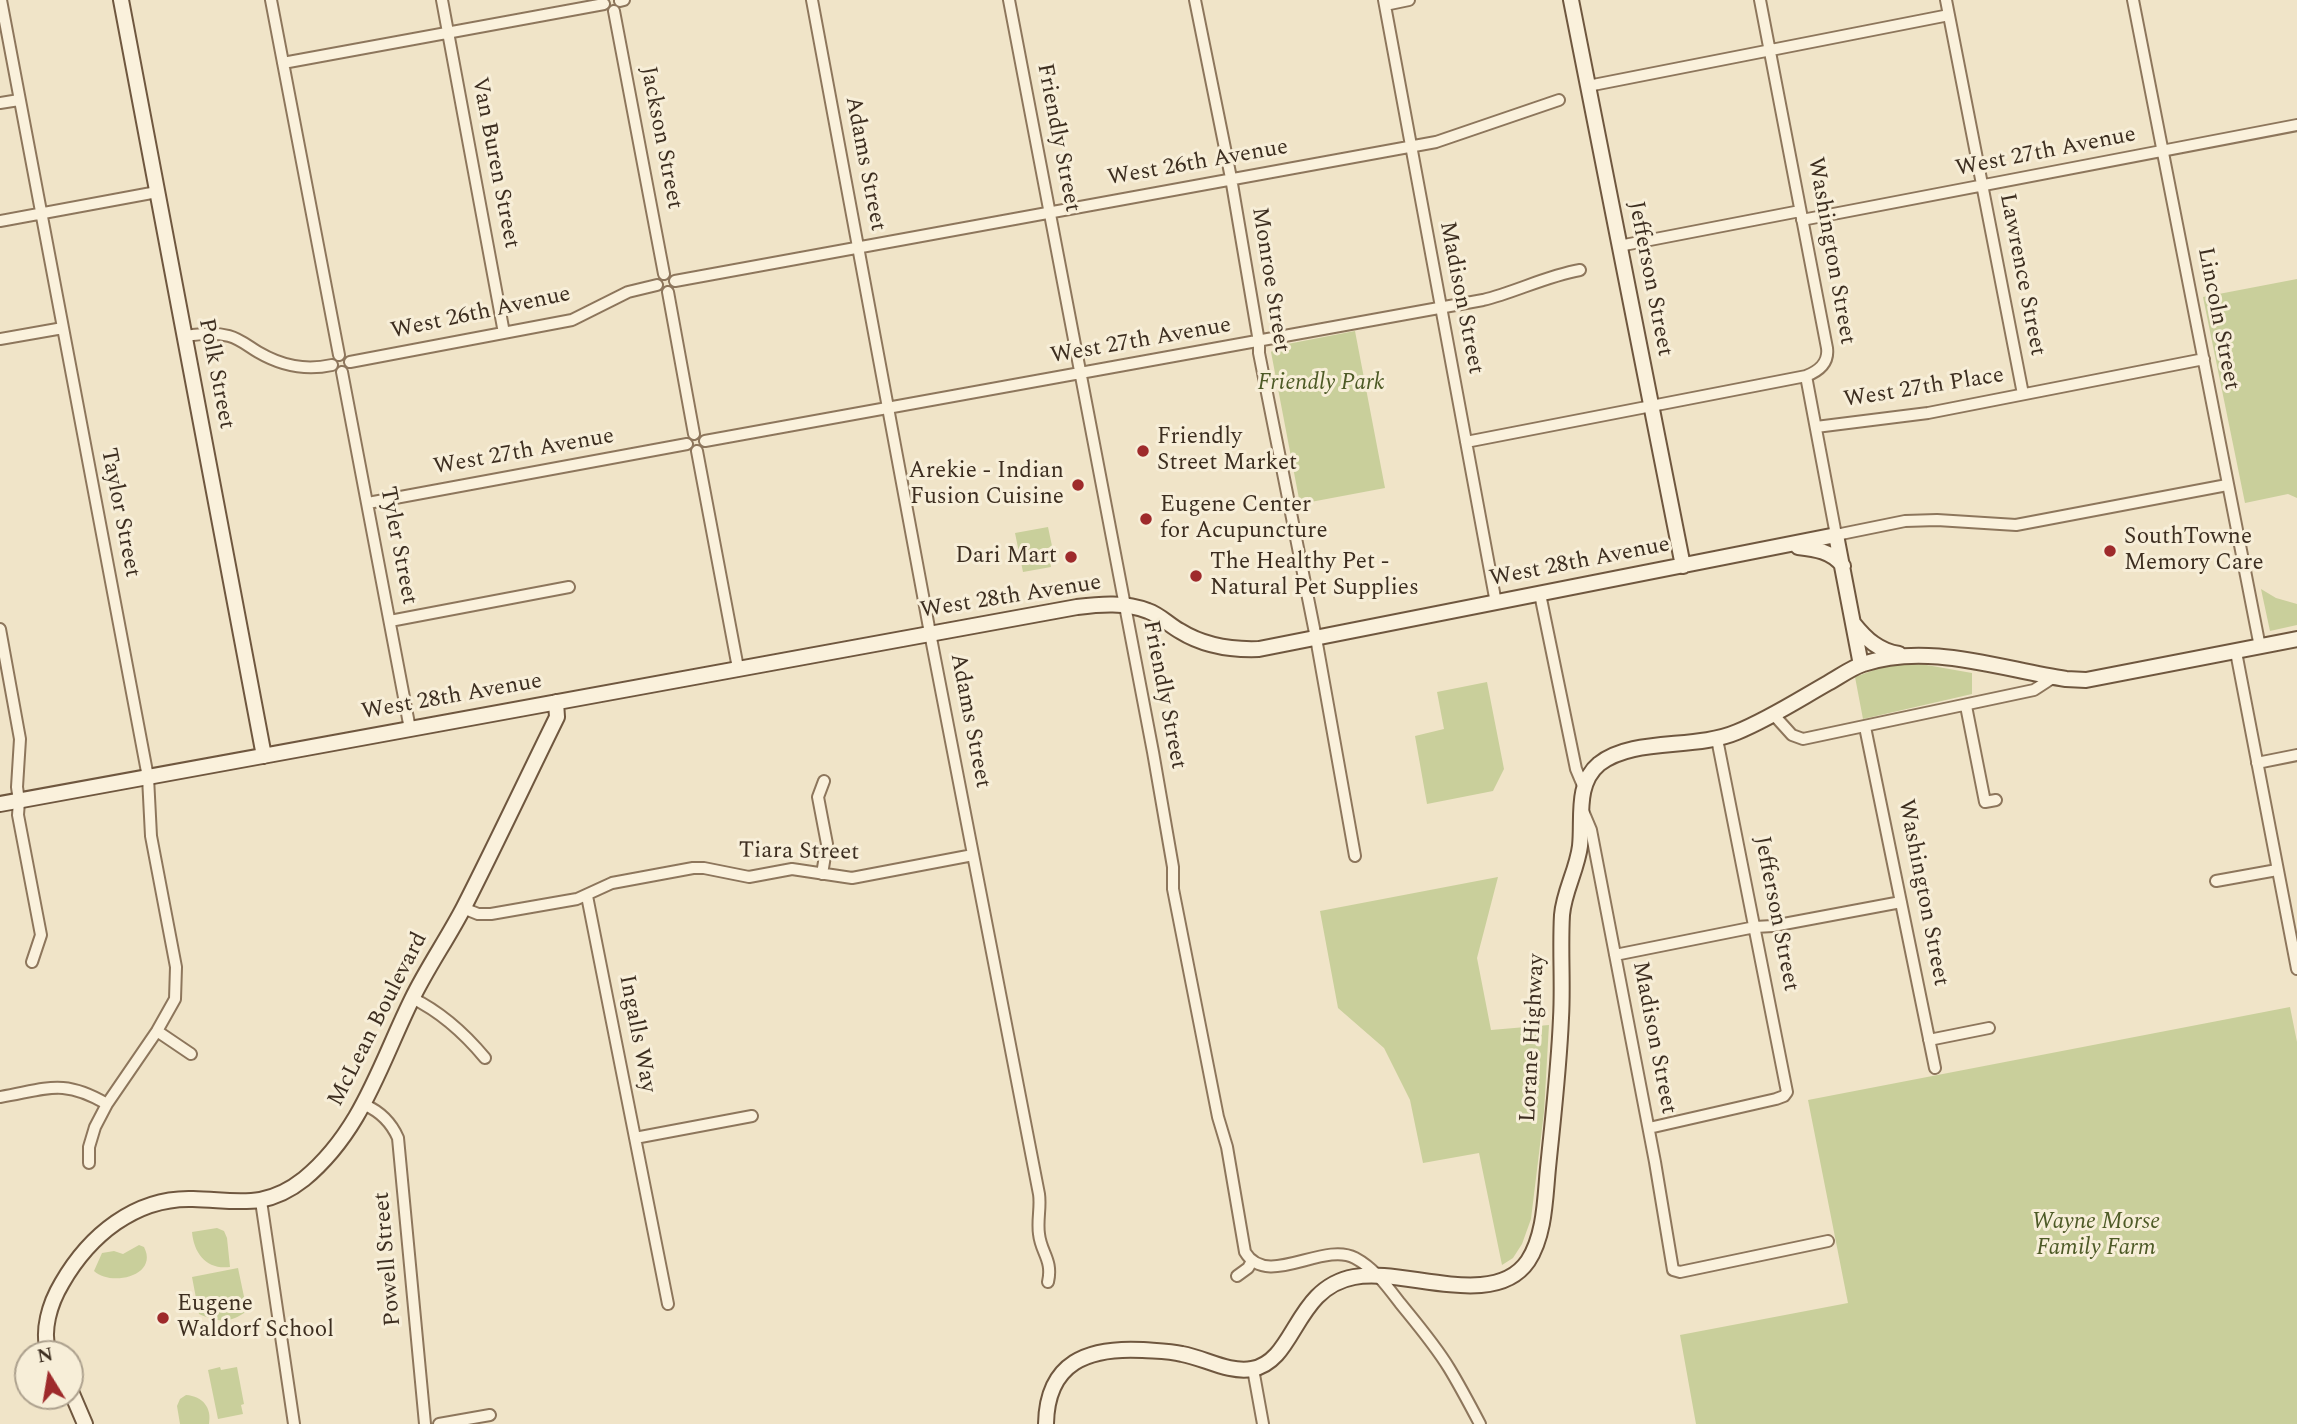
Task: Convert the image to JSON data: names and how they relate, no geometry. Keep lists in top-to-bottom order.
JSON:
{
  "streets": {
    "street": [
      "Jackson Street",
      "Friendly Street",
      "West 27th Avenue",
      "Van Buren Street",
      "Adams Street",
      "West 26th Avenue",
      "Washington Street",
      "Lawrence Street",
      "Jefferson Street",
      "Monroe Street",
      "Madison Street",
      "Lincoln Street",
      "Polk Street",
      "West 27th Place",
      "Taylor Street",
      "Tyler Street",
      "West 28th Avenue",
      "Tiara Street",
      "McLean Boulevard",
      "Ingalls Way",
      "Lorane Highway",
      "Powell Street"
    ]
  },
  "crossings": [
    ["Jackson Street", "West 26th Avenue"],
    ["Friendly Street", "West 27th Avenue"],
    ["Friendly Street", "West 26th Avenue"],
    ["Friendly Street", "West 28th Avenue"],
    ["West 27th Avenue", "Adams Street"],
    ["West 27th Avenue", "Washington Street"],
    ["West 27th Avenue", "Lawrence Street"],
    ["West 27th Avenue", "Jefferson Street"],
    ["West 27th Avenue", "Monroe Street"],
    ["West 27th Avenue", "Madison Street"],
    ["West 27th Avenue", "Lincoln Street"],
    ["West 27th Avenue", "Tyler Street"],
    ["Van Buren Street", "West 26th Avenue"],
    ["Adams Street", "West 26th Avenue"],
    ["Adams Street", "West 28th Avenue"],
    ["Adams Street", "Tiara Street"],
    ["West 26th Avenue", "Monroe Street"],
    ["West 26th Avenue", "Madison Street"],
    ["West 26th Avenue", "Tyler Street"],
    ["Lawrence Street", "West 27th Place"],
    ["Jefferson Street", "Madison Street"],
    ["Jefferson Street", "West 28th Avenue"],
    ["Jefferson Street", "Lorane Highway"],
    ["Monroe Street", "West 28th Avenue"],
    ["Madison Street", "West 28th Avenue"],
    ["Madison Street", "Lorane Highway"],
    ["Lincoln Street", "West 27th Place"],
    ["Lincoln Street", "West 28th Avenue"],
    ["Lincoln Street", "Lorane Highway"],
    ["Polk Street", "West 28th Avenue"],
    ["Taylor Street", "West 28th Avenue"],
    ["Tyler Street", "West 28th Avenue"],
    ["West 28th Avenue", "McLean Boulevard"],
    ["Tiara Street", "Ingalls Way"],
    ["McLean Boulevard", "Powell Street"]
  ],
  "parks": ["Friendly Park", "Wayne Morse Family Farm"],
  "places": [
    "Friendly Street Market",
    "Arekie - Indian Fusion Cuisine",
    "Eugene Center for Acupuncture",
    "SouthTowne Memory Care",
    "Dari Mart",
    "The Healthy Pet - Natural Pet Supplies",
    "Eugene Waldorf School"
  ],
  "north": "top"
}
